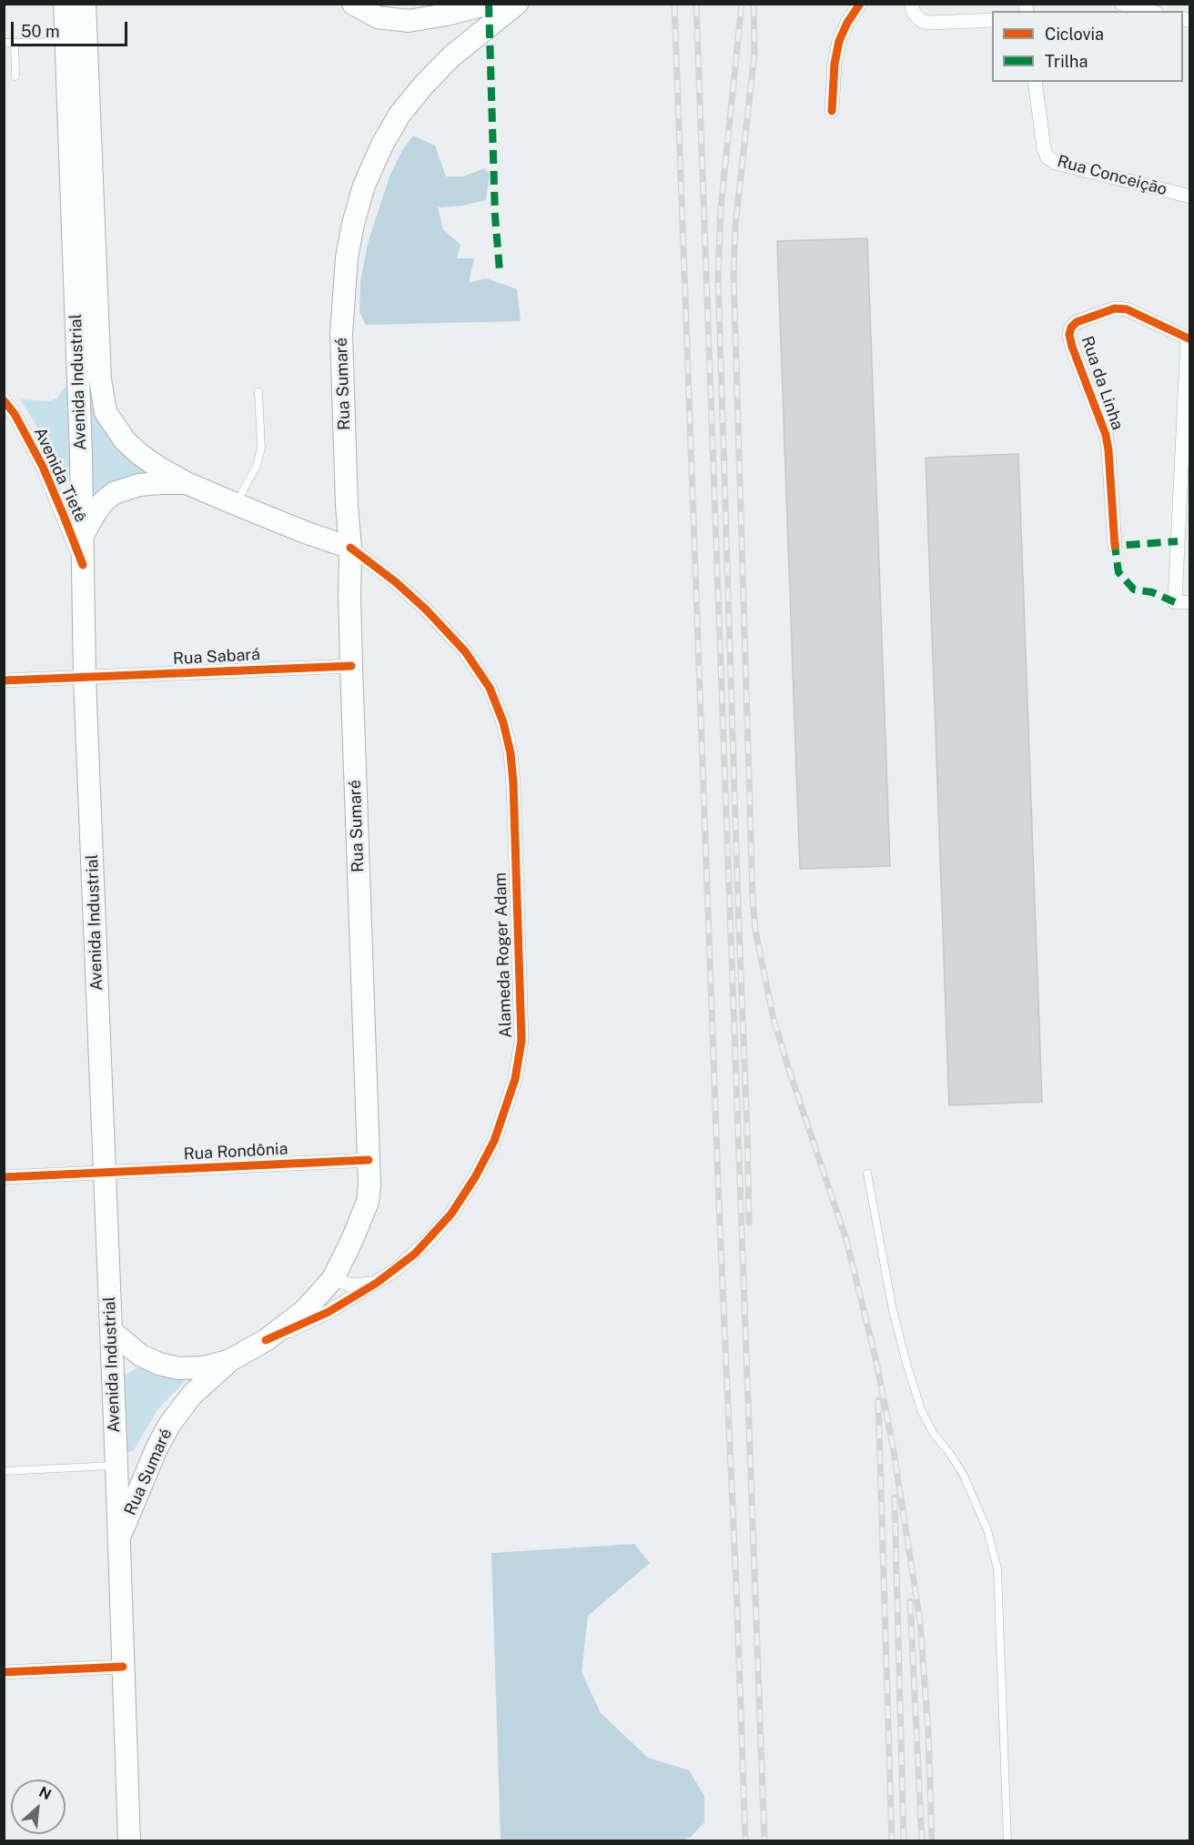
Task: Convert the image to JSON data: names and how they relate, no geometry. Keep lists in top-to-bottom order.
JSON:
{
  "streets": {
    "main road": ["Avenida Industrial", "Rua Sumaré", "Alameda Roger Adam"],
    "street": [
      "Rua Conceição",
      "Rua da Linha",
      "Avenida Tietê",
      "Rua Sabará",
      "Rua Rondônia"
    ]
  },
  "crossings": [
    ["Avenida Industrial", "Rua Sumaré"],
    ["Avenida Industrial", "Avenida Tietê"],
    ["Avenida Industrial", "Rua Sabará"],
    ["Avenida Industrial", "Alameda Roger Adam"],
    ["Avenida Industrial", "Rua Rondônia"],
    ["Rua Sumaré", "Rua Sabará"],
    ["Rua Sumaré", "Alameda Roger Adam"],
    ["Rua Sumaré", "Rua Rondônia"]
  ],
  "legend": ["Ciclovia", "Trilha"],
  "scale_bar": "50 m",
  "north": "top right"
}
